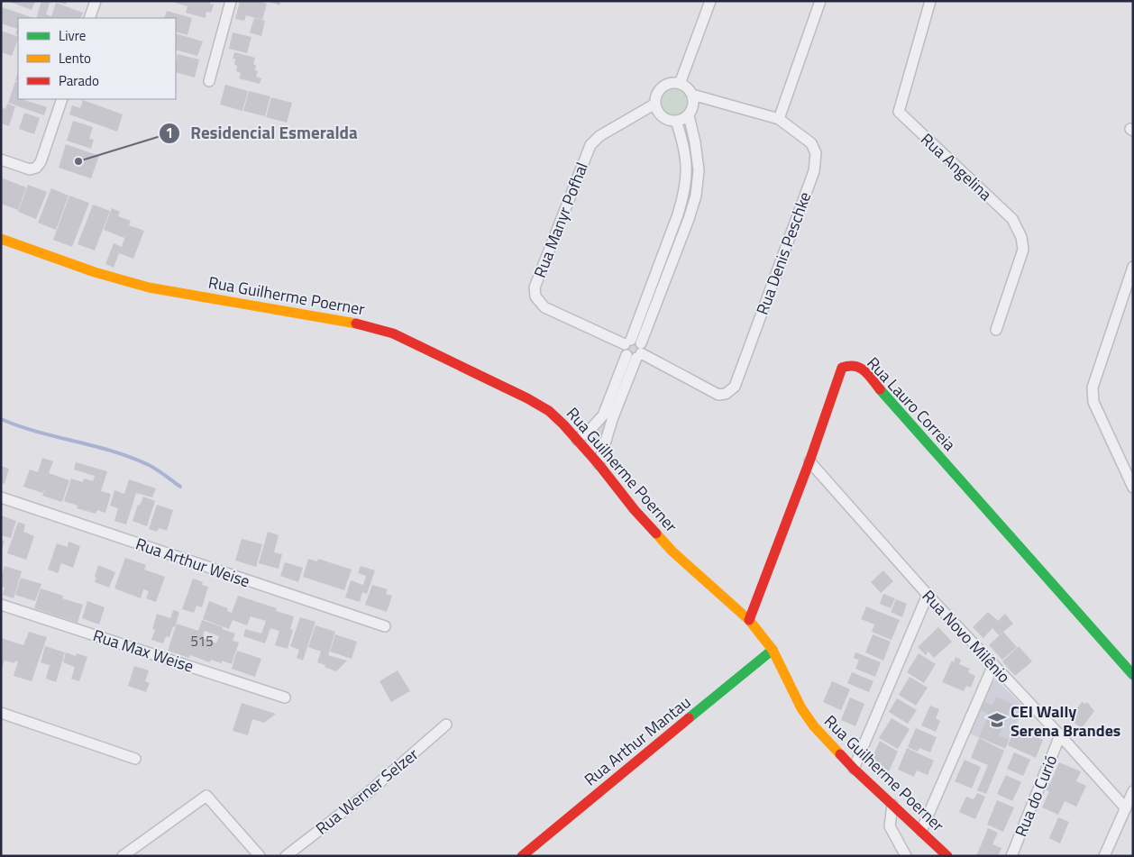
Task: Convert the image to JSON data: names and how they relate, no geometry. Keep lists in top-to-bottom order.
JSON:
{
  "streets": {
    "street": [
      "Rua Angelina",
      "Rua Manyr Pofhal",
      "Rua Denis Peschke",
      "Rua Guilherme Poerner",
      "Rua Lauro Correia",
      "Rua Arthur Weise",
      "Rua Novo Milênio",
      "Rua Max Weise",
      "Rua Arthur Mantau",
      "Rua Werner Selzer",
      "Rua do Curió"
    ]
  },
  "crossings": [
    ["Rua Manyr Pofhal", "Rua Denis Peschke"],
    ["Rua Guilherme Poerner", "Rua Lauro Correia"],
    ["Rua Guilherme Poerner", "Rua Arthur Mantau"],
    ["Rua Lauro Correia", "Rua Novo Milênio"],
    ["Rua Novo Milênio", "Rua do Curió"]
  ],
  "places": {
    "other": ["Residencial Esmeralda"],
    "school or university": ["CEI Wally Serena Brandes"]
  },
  "house_numbers": ["515"],
  "legend": ["Livre", "Lento", "Parado"]
}
